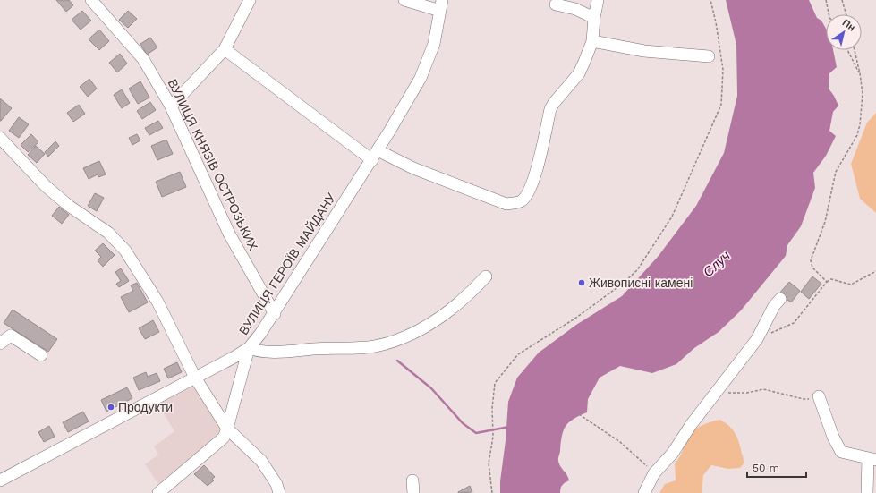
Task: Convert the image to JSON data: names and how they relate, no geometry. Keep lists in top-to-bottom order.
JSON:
{
  "streets": {
    "street": ["ВУЛИЦЯ КНЯЗІВ ОСТРОЗЬКИХ", "ВУЛИЦЯ ГЕРОЇВ МАЙДАНУ"]
  },
  "crossings": [
    ["ВУЛИЦЯ КНЯЗІВ ОСТРОЗЬКИХ", "ВУЛИЦЯ ГЕРОЇВ МАЙДАНУ"]
  ],
  "water": ["Случ"],
  "places": ["Живописні камені", "Продукти"],
  "scale_bar": "50 m",
  "north": "top right"
}
